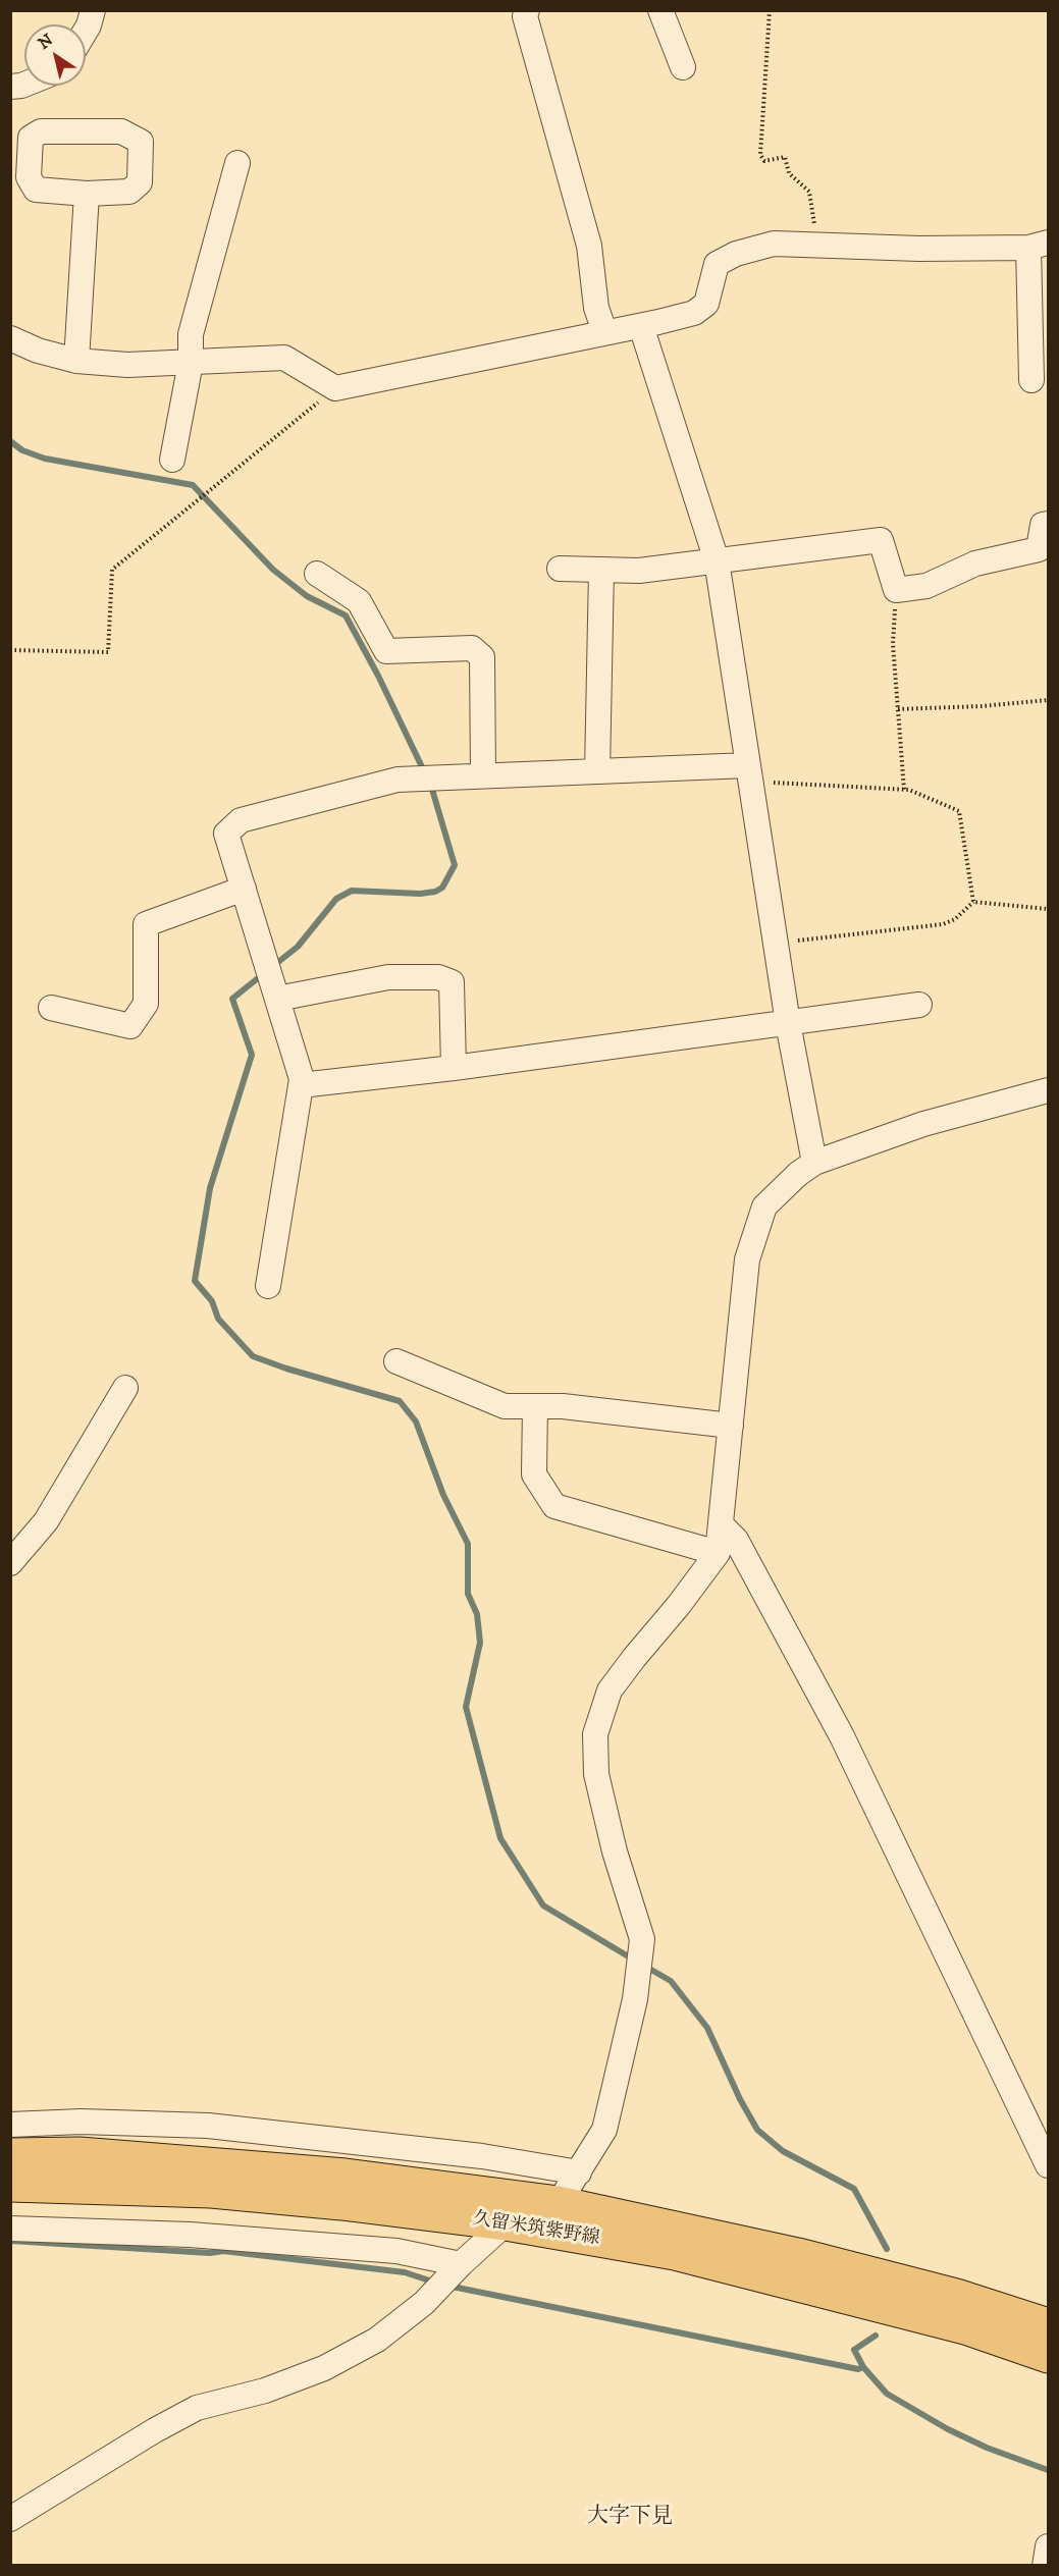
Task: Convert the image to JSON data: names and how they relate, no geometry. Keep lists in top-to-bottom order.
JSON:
{
  "streets": {
    "main road": ["久留米筑紫野線"]
  },
  "districts": ["大字下見"],
  "north": "top left"
}
